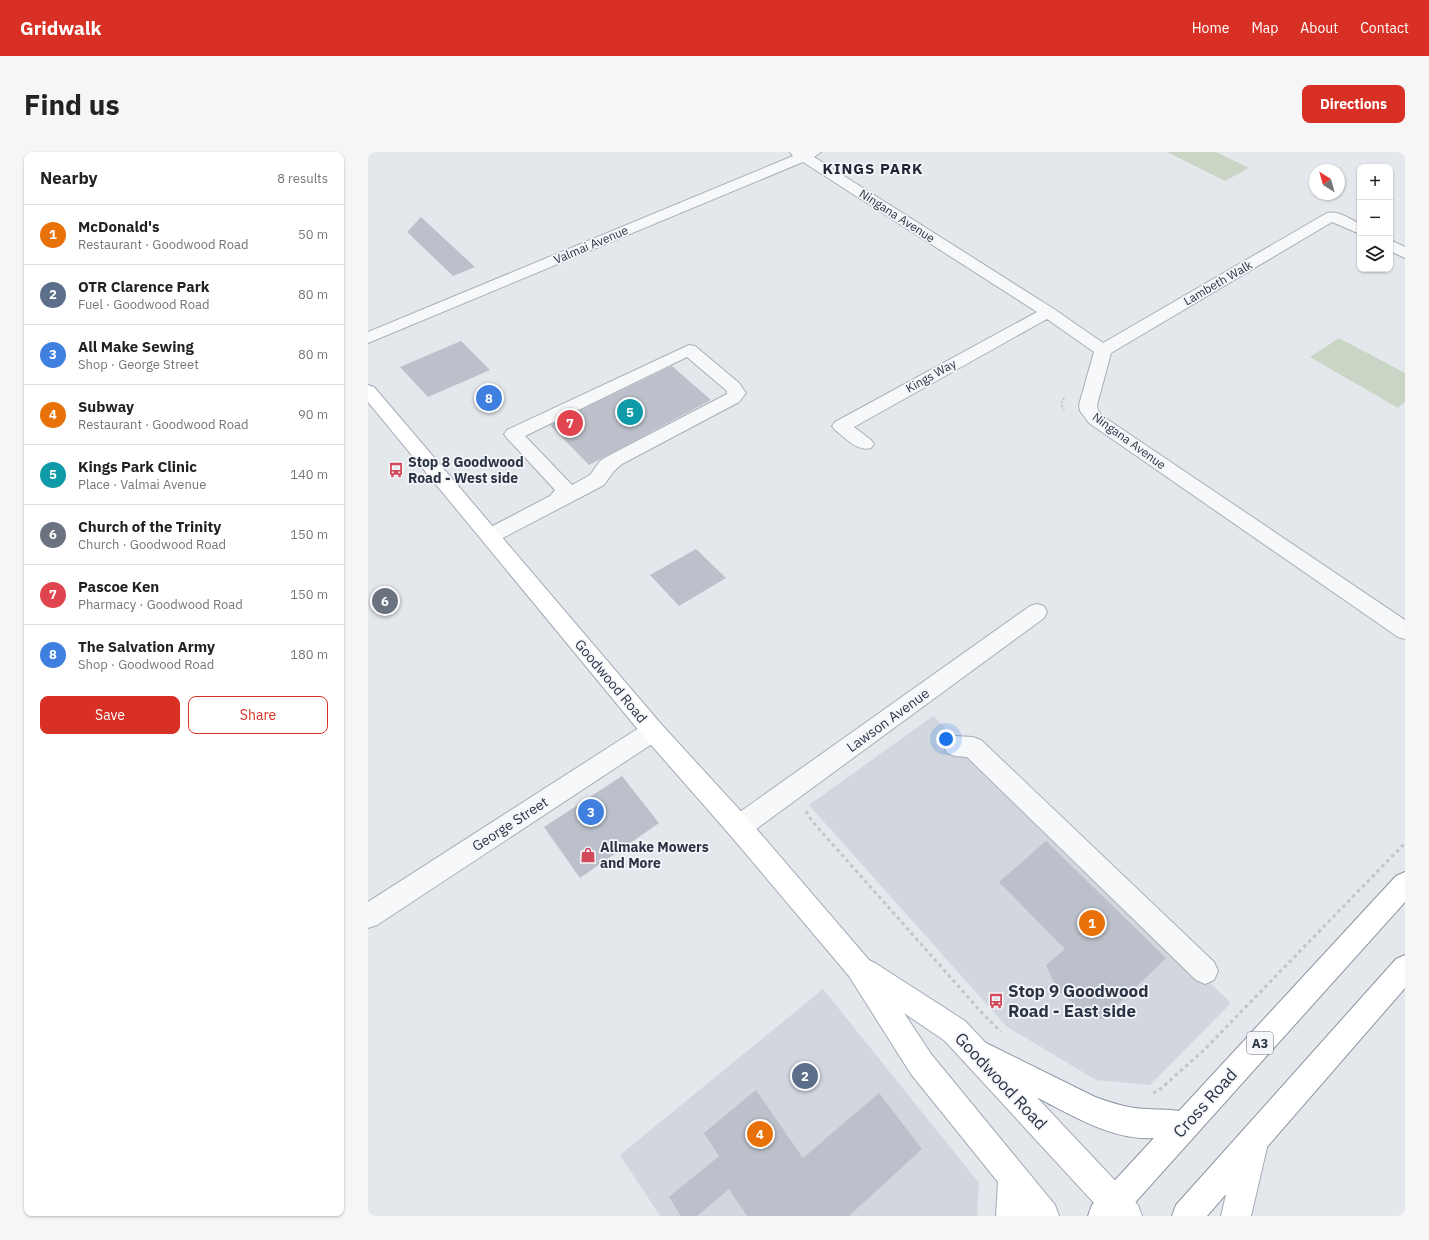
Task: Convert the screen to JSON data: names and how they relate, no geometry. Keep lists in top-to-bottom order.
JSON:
{
  "streets": {
    "main road": ["Goodwood Road", "A3", "Cross Road"],
    "street": [
      "Ningana Avenue",
      "Valmai Avenue",
      "Lambeth Walk",
      "Kings Way",
      "Lawson Avenue",
      "George Street"
    ]
  },
  "crossings": [
    ["Ningana Avenue", "Valmai Avenue"],
    ["Ningana Avenue", "Lambeth Walk"],
    ["Ningana Avenue", "Kings Way"],
    ["Goodwood Road", "Lawson Avenue"],
    ["Goodwood Road", "George Street"],
    ["Goodwood Road", "Cross Road"]
  ],
  "districts": ["KINGS PARK"],
  "places": {
    "bus stop": ["Stop 8 Goodwood Road - West side", "Stop 9 Goodwood Road - East side"],
    "shop": ["Allmake Mowers and More"]
  },
  "north": "top left",
  "page": {
    "header": "Gridwalk",
    "nav": [
      "Home",
      "Map",
      "About",
      "Contact"
    ],
    "buttons": [
      "Directions",
      ["Save", "Share"]
    ],
    "title": "Find us",
    "heading": ["Nearby", "8 results"],
    "map_buttons": ["+", "−"],
    "list": [
      {
        "mark": "1",
        "name": "McDonald's",
        "note": "Restaurant · Goodwood Road",
        "value": "50 m"
      },
      {
        "mark": "2",
        "name": "OTR Clarence Park",
        "note": "Fuel · Goodwood Road",
        "value": "80 m"
      },
      {
        "mark": "3",
        "name": "All Make Sewing",
        "note": "Shop · George Street",
        "value": "80 m"
      },
      {
        "mark": "4",
        "name": "Subway",
        "note": "Restaurant · Goodwood Road",
        "value": "90 m"
      },
      {
        "mark": "5",
        "name": "Kings Park Clinic",
        "note": "Place · Valmai Avenue",
        "value": "140 m"
      },
      {
        "mark": "6",
        "name": "Church of the Trinity",
        "note": "Church · Goodwood Road",
        "value": "150 m"
      },
      {
        "mark": "7",
        "name": "Pascoe Ken",
        "note": "Pharmacy · Goodwood Road",
        "value": "150 m"
      },
      {
        "mark": "8",
        "name": "The Salvation Army",
        "note": "Shop · Goodwood Road",
        "value": "180 m"
      }
    ],
    "pins": [
      "8",
      "5",
      "7",
      "6",
      "3",
      "1",
      "2",
      "4"
    ]
  }
}
